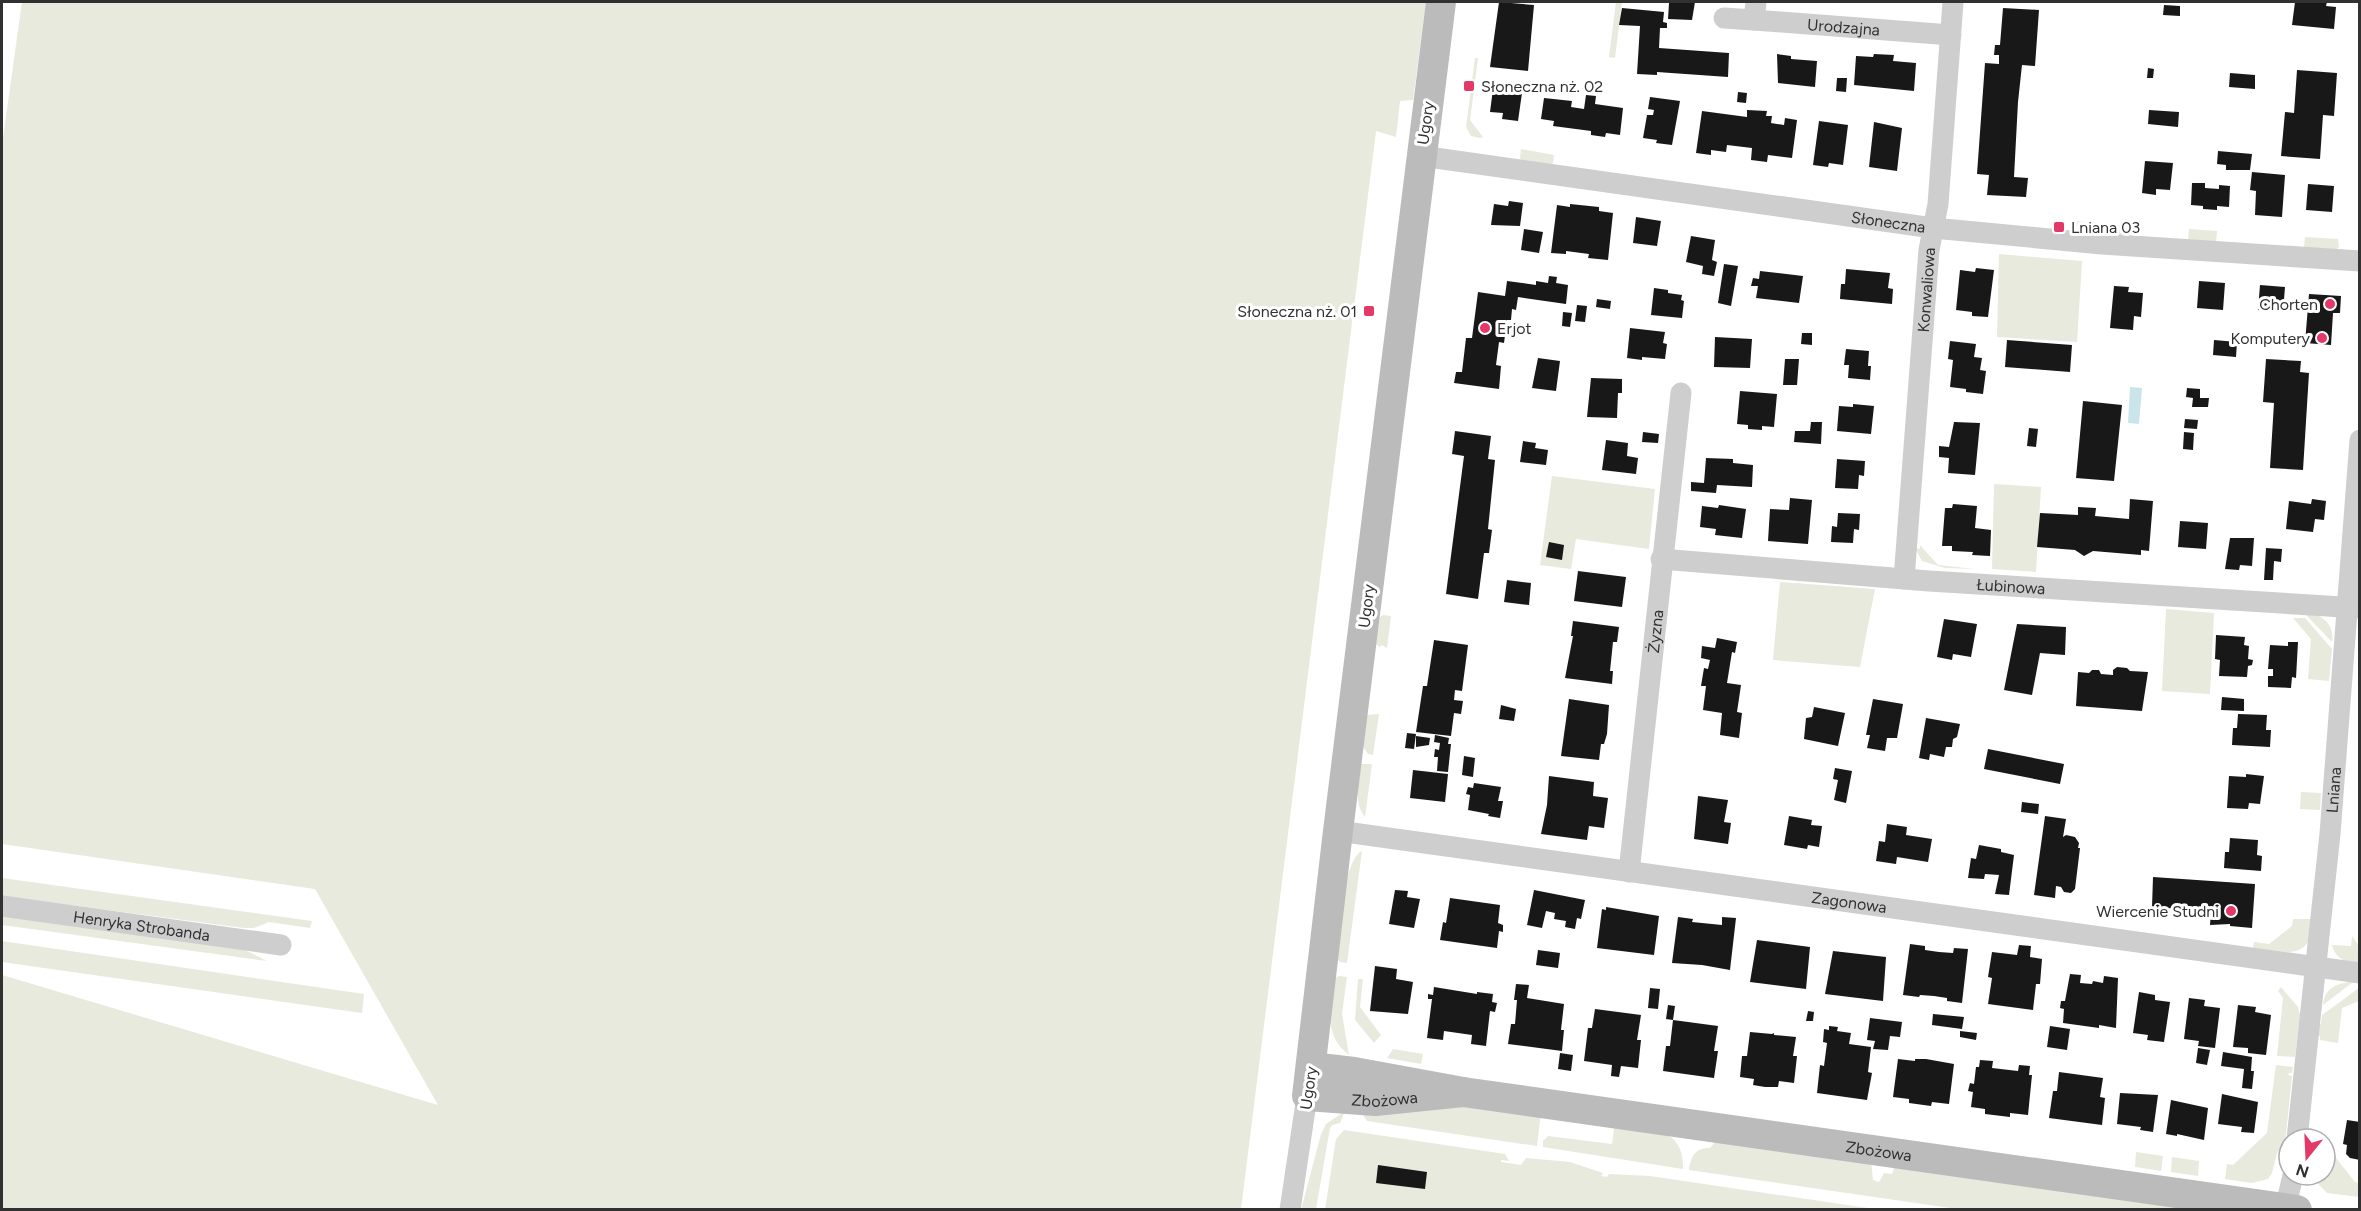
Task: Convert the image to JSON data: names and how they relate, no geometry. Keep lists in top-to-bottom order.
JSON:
{
  "streets": {
    "street": [
      "Urodzajna",
      "Ugory",
      "Słoneczna",
      "Konwaliowa",
      "Łubinowa",
      "Żyzna",
      "Lniana",
      "Zagonowa",
      "Henryka Strobanda",
      "Zbożowa"
    ]
  },
  "crossings": [
    ["Urodzajna", "Konwaliowa"],
    ["Ugory", "Słoneczna"],
    ["Ugory", "Zagonowa"],
    ["Ugory", "Zbożowa"],
    ["Słoneczna", "Konwaliowa"],
    ["Konwaliowa", "Łubinowa"],
    ["Łubinowa", "Żyzna"],
    ["Łubinowa", "Lniana"],
    ["Żyzna", "Zagonowa"],
    ["Lniana", "Zagonowa"]
  ],
  "places": {
    "transit": ["Słoneczna nż. 02", "Lniana 03", "Słoneczna nż. 01"],
    "other": [
      "Chorten",
      "Erjot",
      "Komputery",
      "Wiercenie Studni"
    ]
  },
  "north": "bottom"
}
